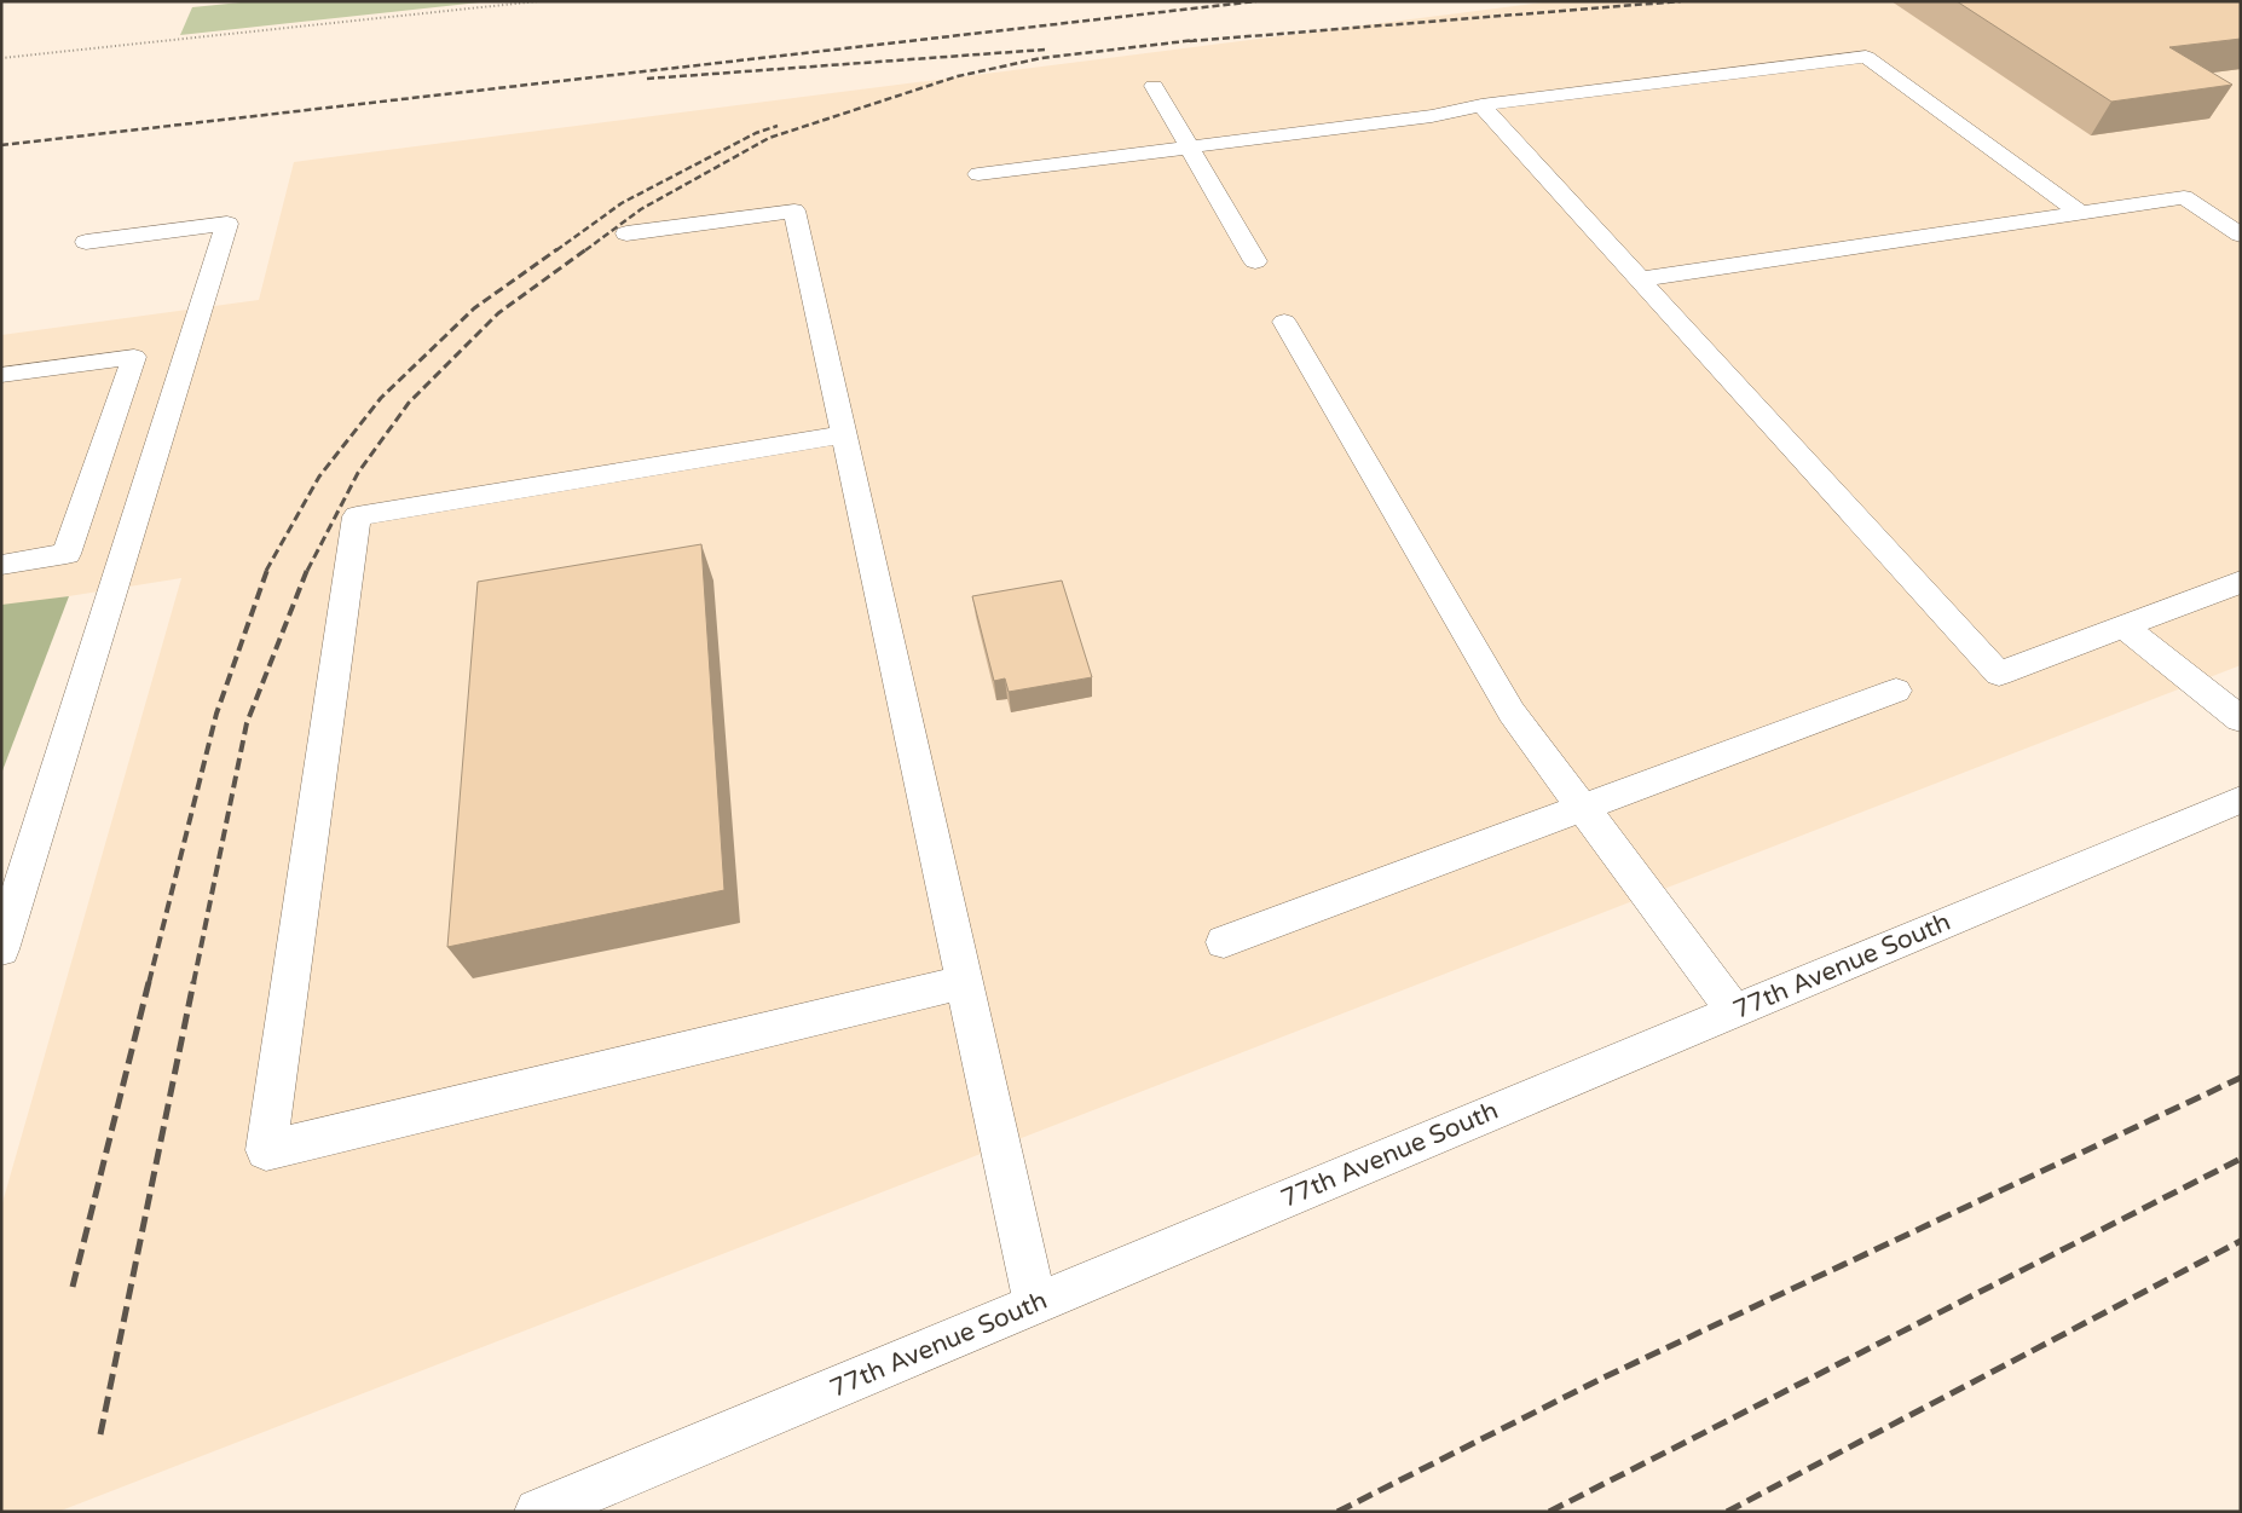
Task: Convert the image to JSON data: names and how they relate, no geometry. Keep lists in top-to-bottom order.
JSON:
{
  "streets": {
    "street": ["77th Avenue South"]
  }
}
